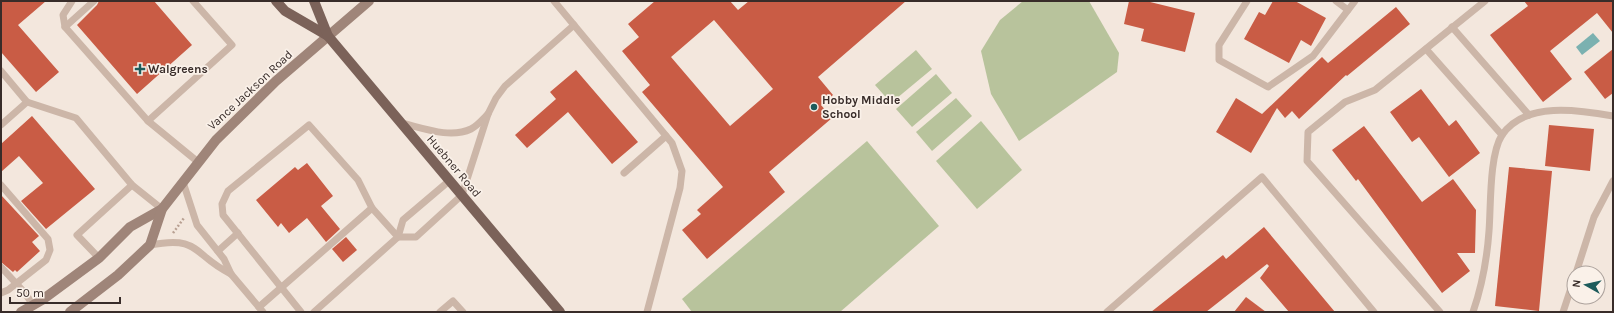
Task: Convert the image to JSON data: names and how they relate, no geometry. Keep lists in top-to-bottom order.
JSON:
{
  "streets": {
    "main road": ["Vance Jackson Road", "Huebner Road"]
  },
  "crossings": [
    ["Vance Jackson Road", "Huebner Road"]
  ],
  "places": {
    "health": ["Walgreens"],
    "other": ["Hobby Middle School"]
  },
  "scale_bar": "50 m",
  "north": "left"
}
